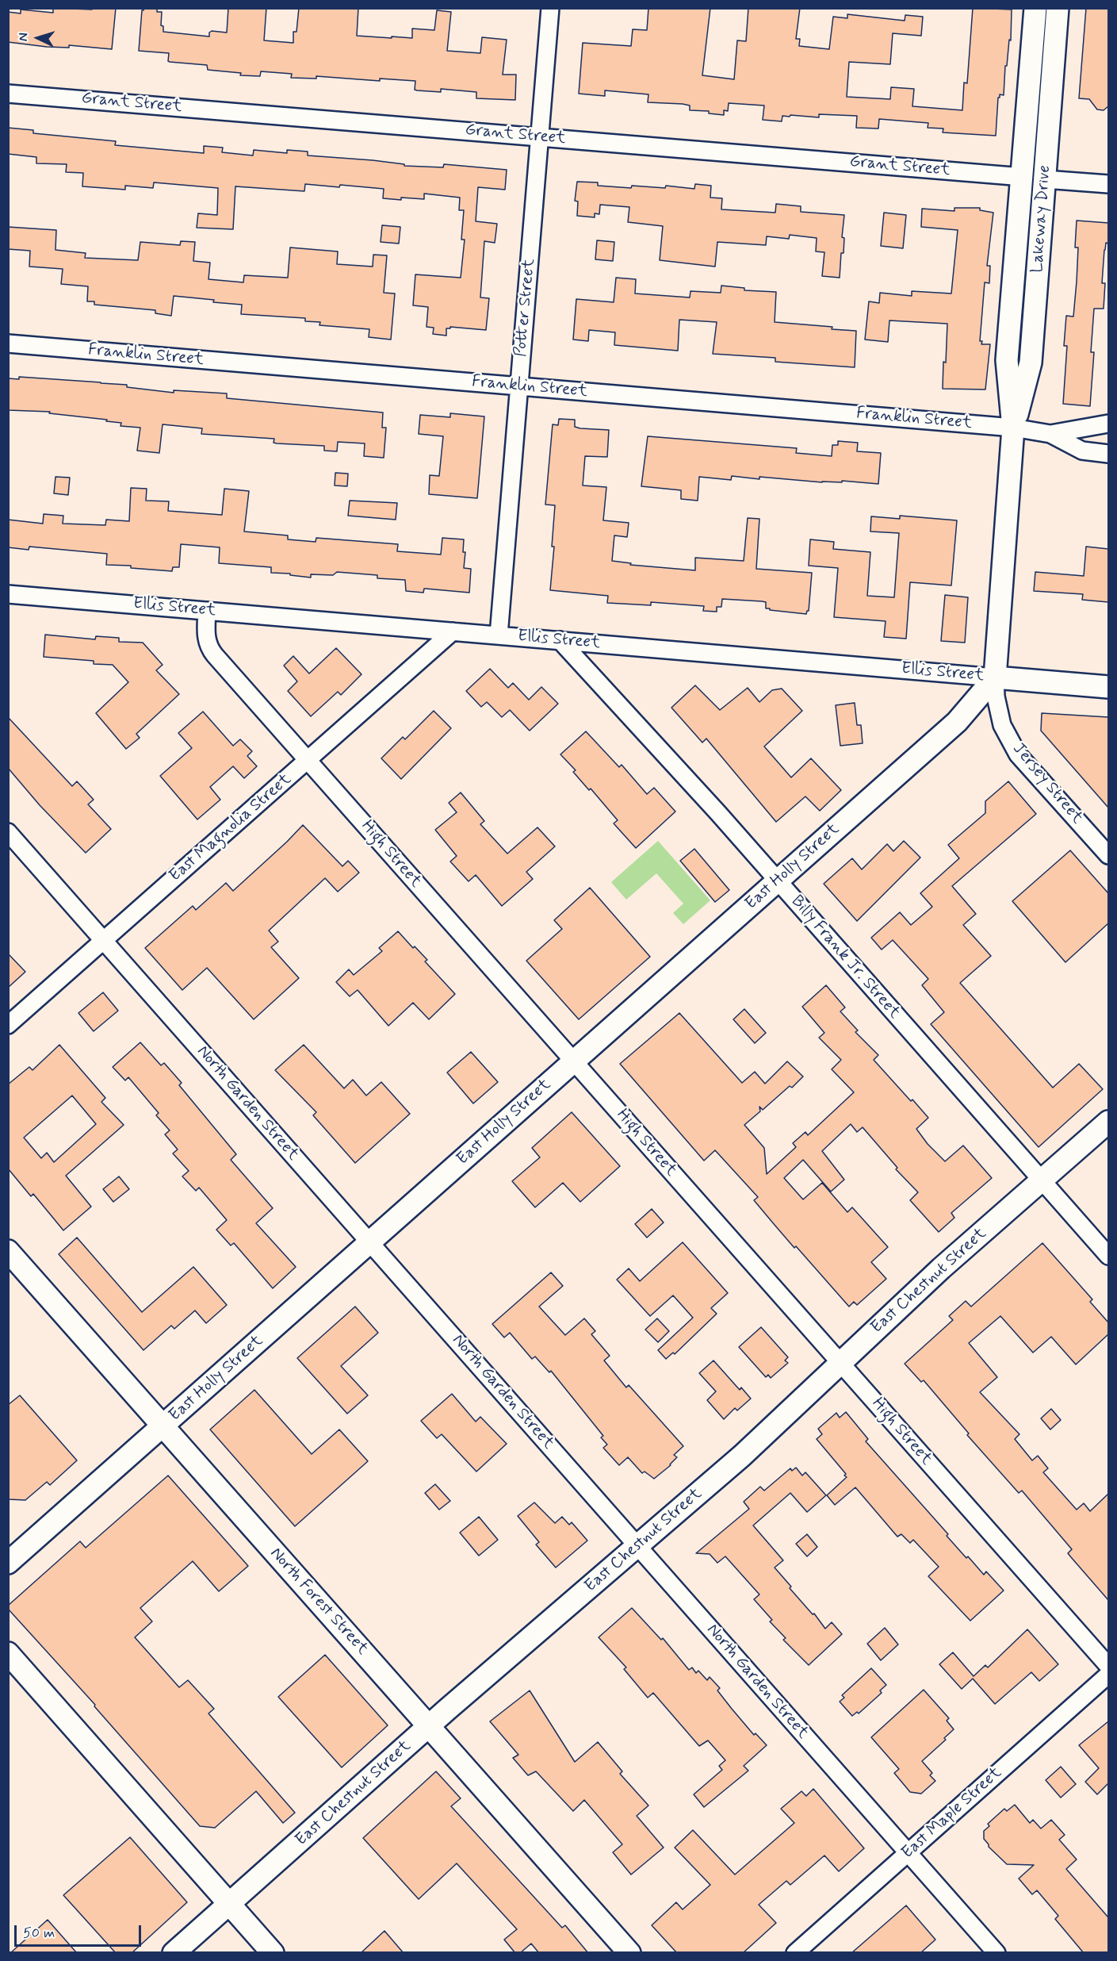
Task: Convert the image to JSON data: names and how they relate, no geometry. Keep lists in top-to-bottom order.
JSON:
{
  "streets": {
    "main road": [
      "Lakeway Drive",
      "Ellis Street",
      "East Holly Street",
      "East Chestnut Street",
      "North Forest Street"
    ],
    "street": [
      "Grant Street",
      "Potter Street",
      "Franklin Street",
      "Jersey Street",
      "East Magnolia Street",
      "High Street",
      "Billy Frank Jr. Street",
      "North Garden Street",
      "East Maple Street"
    ]
  },
  "crossings": [
    ["Grant Street", "Lakeway Drive"],
    ["Grant Street", "Potter Street"],
    ["Lakeway Drive", "Franklin Street"],
    ["Lakeway Drive", "Ellis Street"],
    ["Lakeway Drive", "Jersey Street"],
    ["Lakeway Drive", "East Holly Street"],
    ["Potter Street", "Franklin Street"],
    ["Potter Street", "Ellis Street"],
    ["Ellis Street", "Jersey Street"],
    ["Ellis Street", "East Magnolia Street"],
    ["Ellis Street", "High Street"],
    ["Ellis Street", "East Holly Street"],
    ["Ellis Street", "Billy Frank Jr. Street"],
    ["Jersey Street", "East Holly Street"],
    ["East Magnolia Street", "High Street"],
    ["East Magnolia Street", "North Garden Street"],
    ["High Street", "East Holly Street"],
    ["High Street", "East Chestnut Street"],
    ["East Holly Street", "Billy Frank Jr. Street"],
    ["East Holly Street", "North Garden Street"],
    ["East Holly Street", "North Forest Street"],
    ["Billy Frank Jr. Street", "East Chestnut Street"],
    ["North Garden Street", "East Chestnut Street"],
    ["North Garden Street", "East Maple Street"],
    ["East Chestnut Street", "North Forest Street"]
  ],
  "scale_bar": "50 m",
  "north": "left"
}
